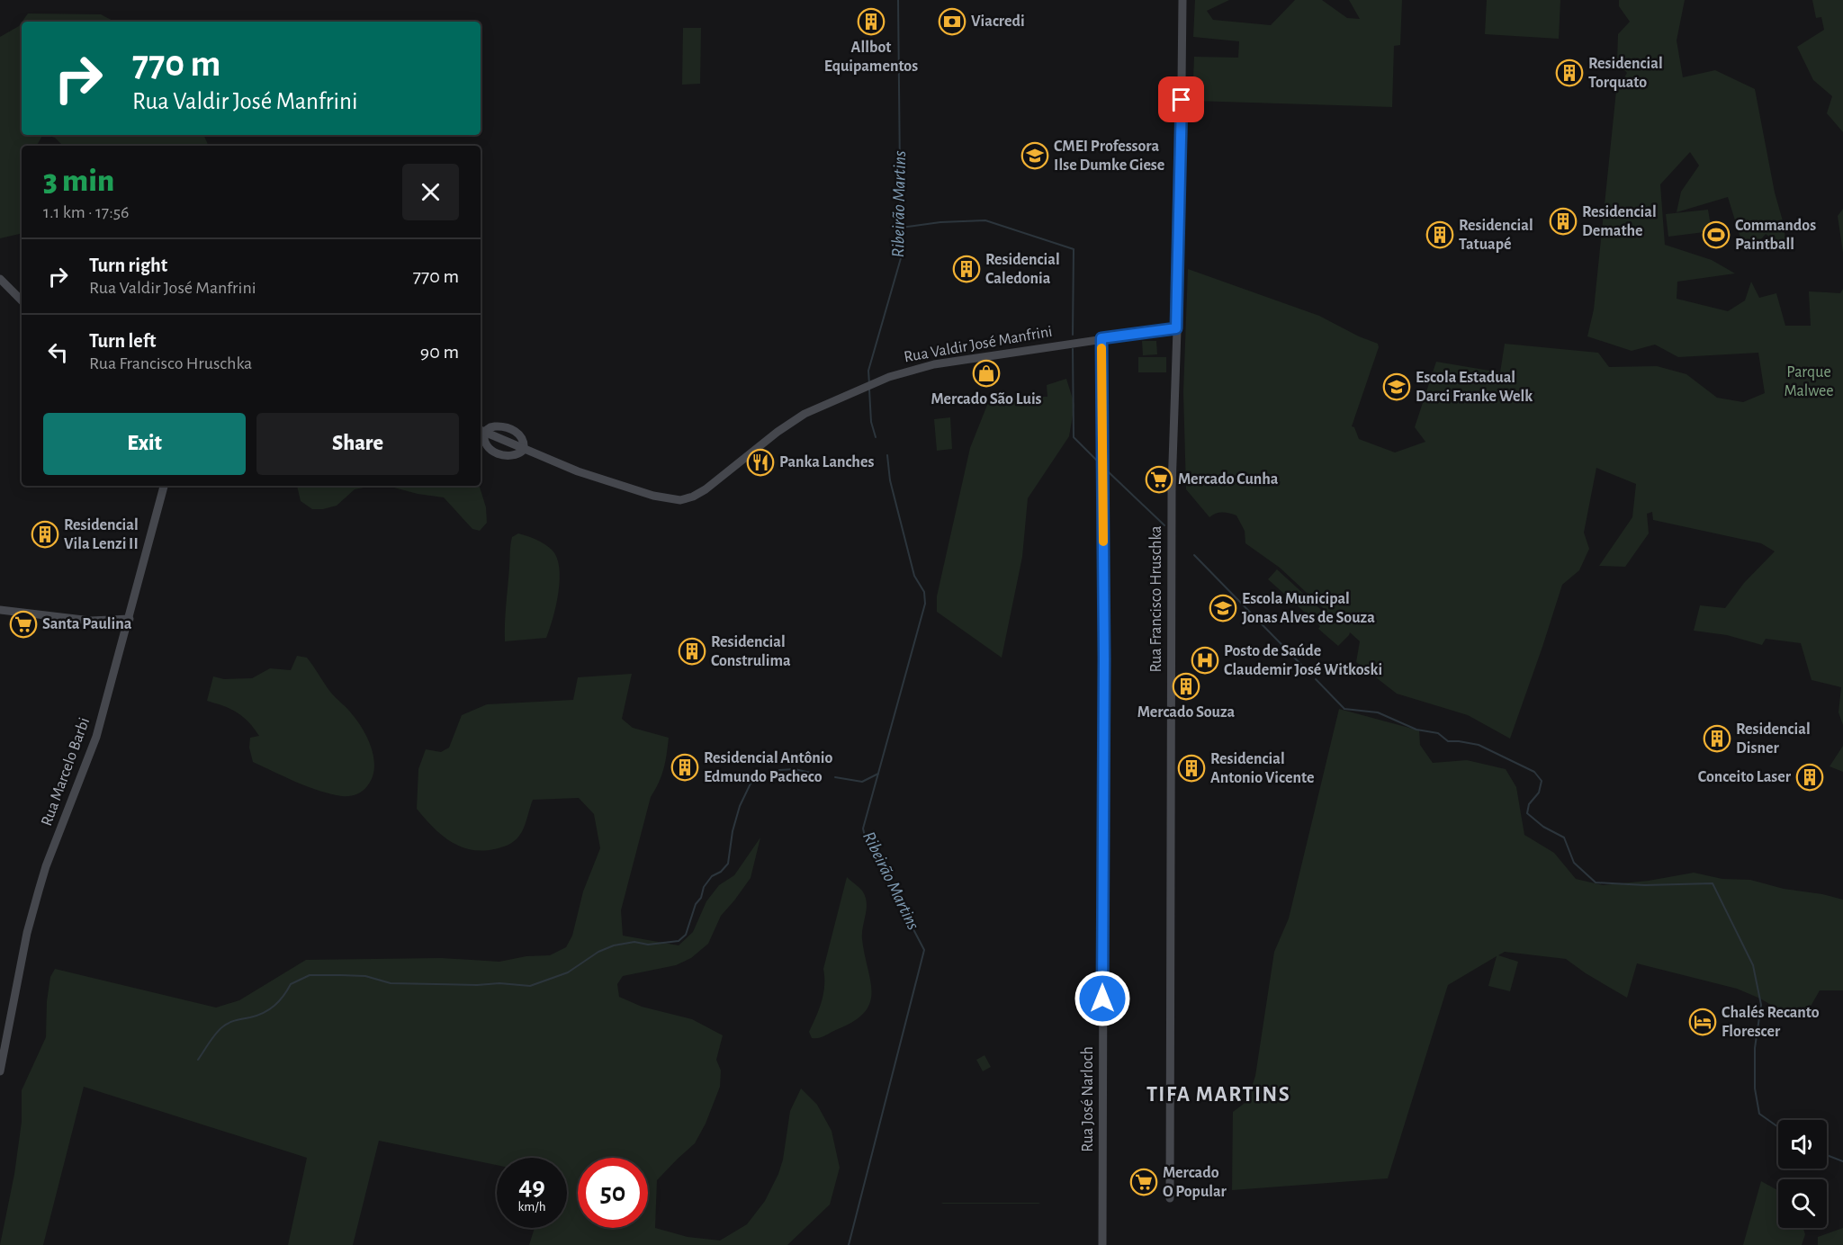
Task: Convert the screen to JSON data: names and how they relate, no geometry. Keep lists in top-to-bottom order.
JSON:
{
  "streets": {
    "street": [
      "Rua Valdir José Manfrini",
      "Rua Francisco Hruschka",
      "Rua Marcelo Barbi",
      "Rua José Narloch"
    ]
  },
  "crossings": [
    ["Rua Valdir José Manfrini", "Rua Francisco Hruschka"],
    ["Rua Valdir José Manfrini", "Rua José Narloch"]
  ],
  "districts": ["TIFA MARTINS"],
  "water": ["Ribeirão Martins"],
  "parks": ["Parque Malwee"],
  "places": {
    "building": [
      "Allbot Equipamentos",
      "Residencial Torquato",
      "Residencial Demathe",
      "Residencial Tatuapé",
      "Residencial Caledonia",
      "Residencial Vila Lenzi II",
      "Residencial Construlima",
      "Mercado Souza",
      "Residencial Disner",
      "Residencial Antônio Edmundo Pacheco",
      "Residencial Antonio Vicente",
      "Conceito Laser"
    ],
    "bank": ["Viacredi"],
    "school or university": ["CMEI Professora Ilse Dumke Giese", "Escola Estadual Darci Franke Welk", "Escola Municipal Jonas Alves de Souza"],
    "sports": ["Commandos Paintball"],
    "shop": ["Mercado São Luis"],
    "restaurant": ["Panka Lanches"],
    "supermarket": ["Mercado Cunha", "Santa Paulina", "Mercado O Popular"],
    "hospital": ["Posto de Saúde Claudemir José Witkoski"],
    "hotel": ["Chalés Recanto Florescer"]
  },
  "page": {
    "turn": ["770 m", "Rua Valdir José Manfrini"],
    "heading": ["3 min", "1.1 km · 17:56"],
    "list": [
      {
        "name": "Turn right",
        "note": "Rua Valdir José Manfrini",
        "value": "770 m"
      },
      {
        "name": "Turn left",
        "note": "Rua Francisco Hruschka",
        "value": "90 m"
      }
    ],
    "buttons": ["Exit", "Share"],
    "speed": "49 km/h",
    "limit": "50"
  }
}
